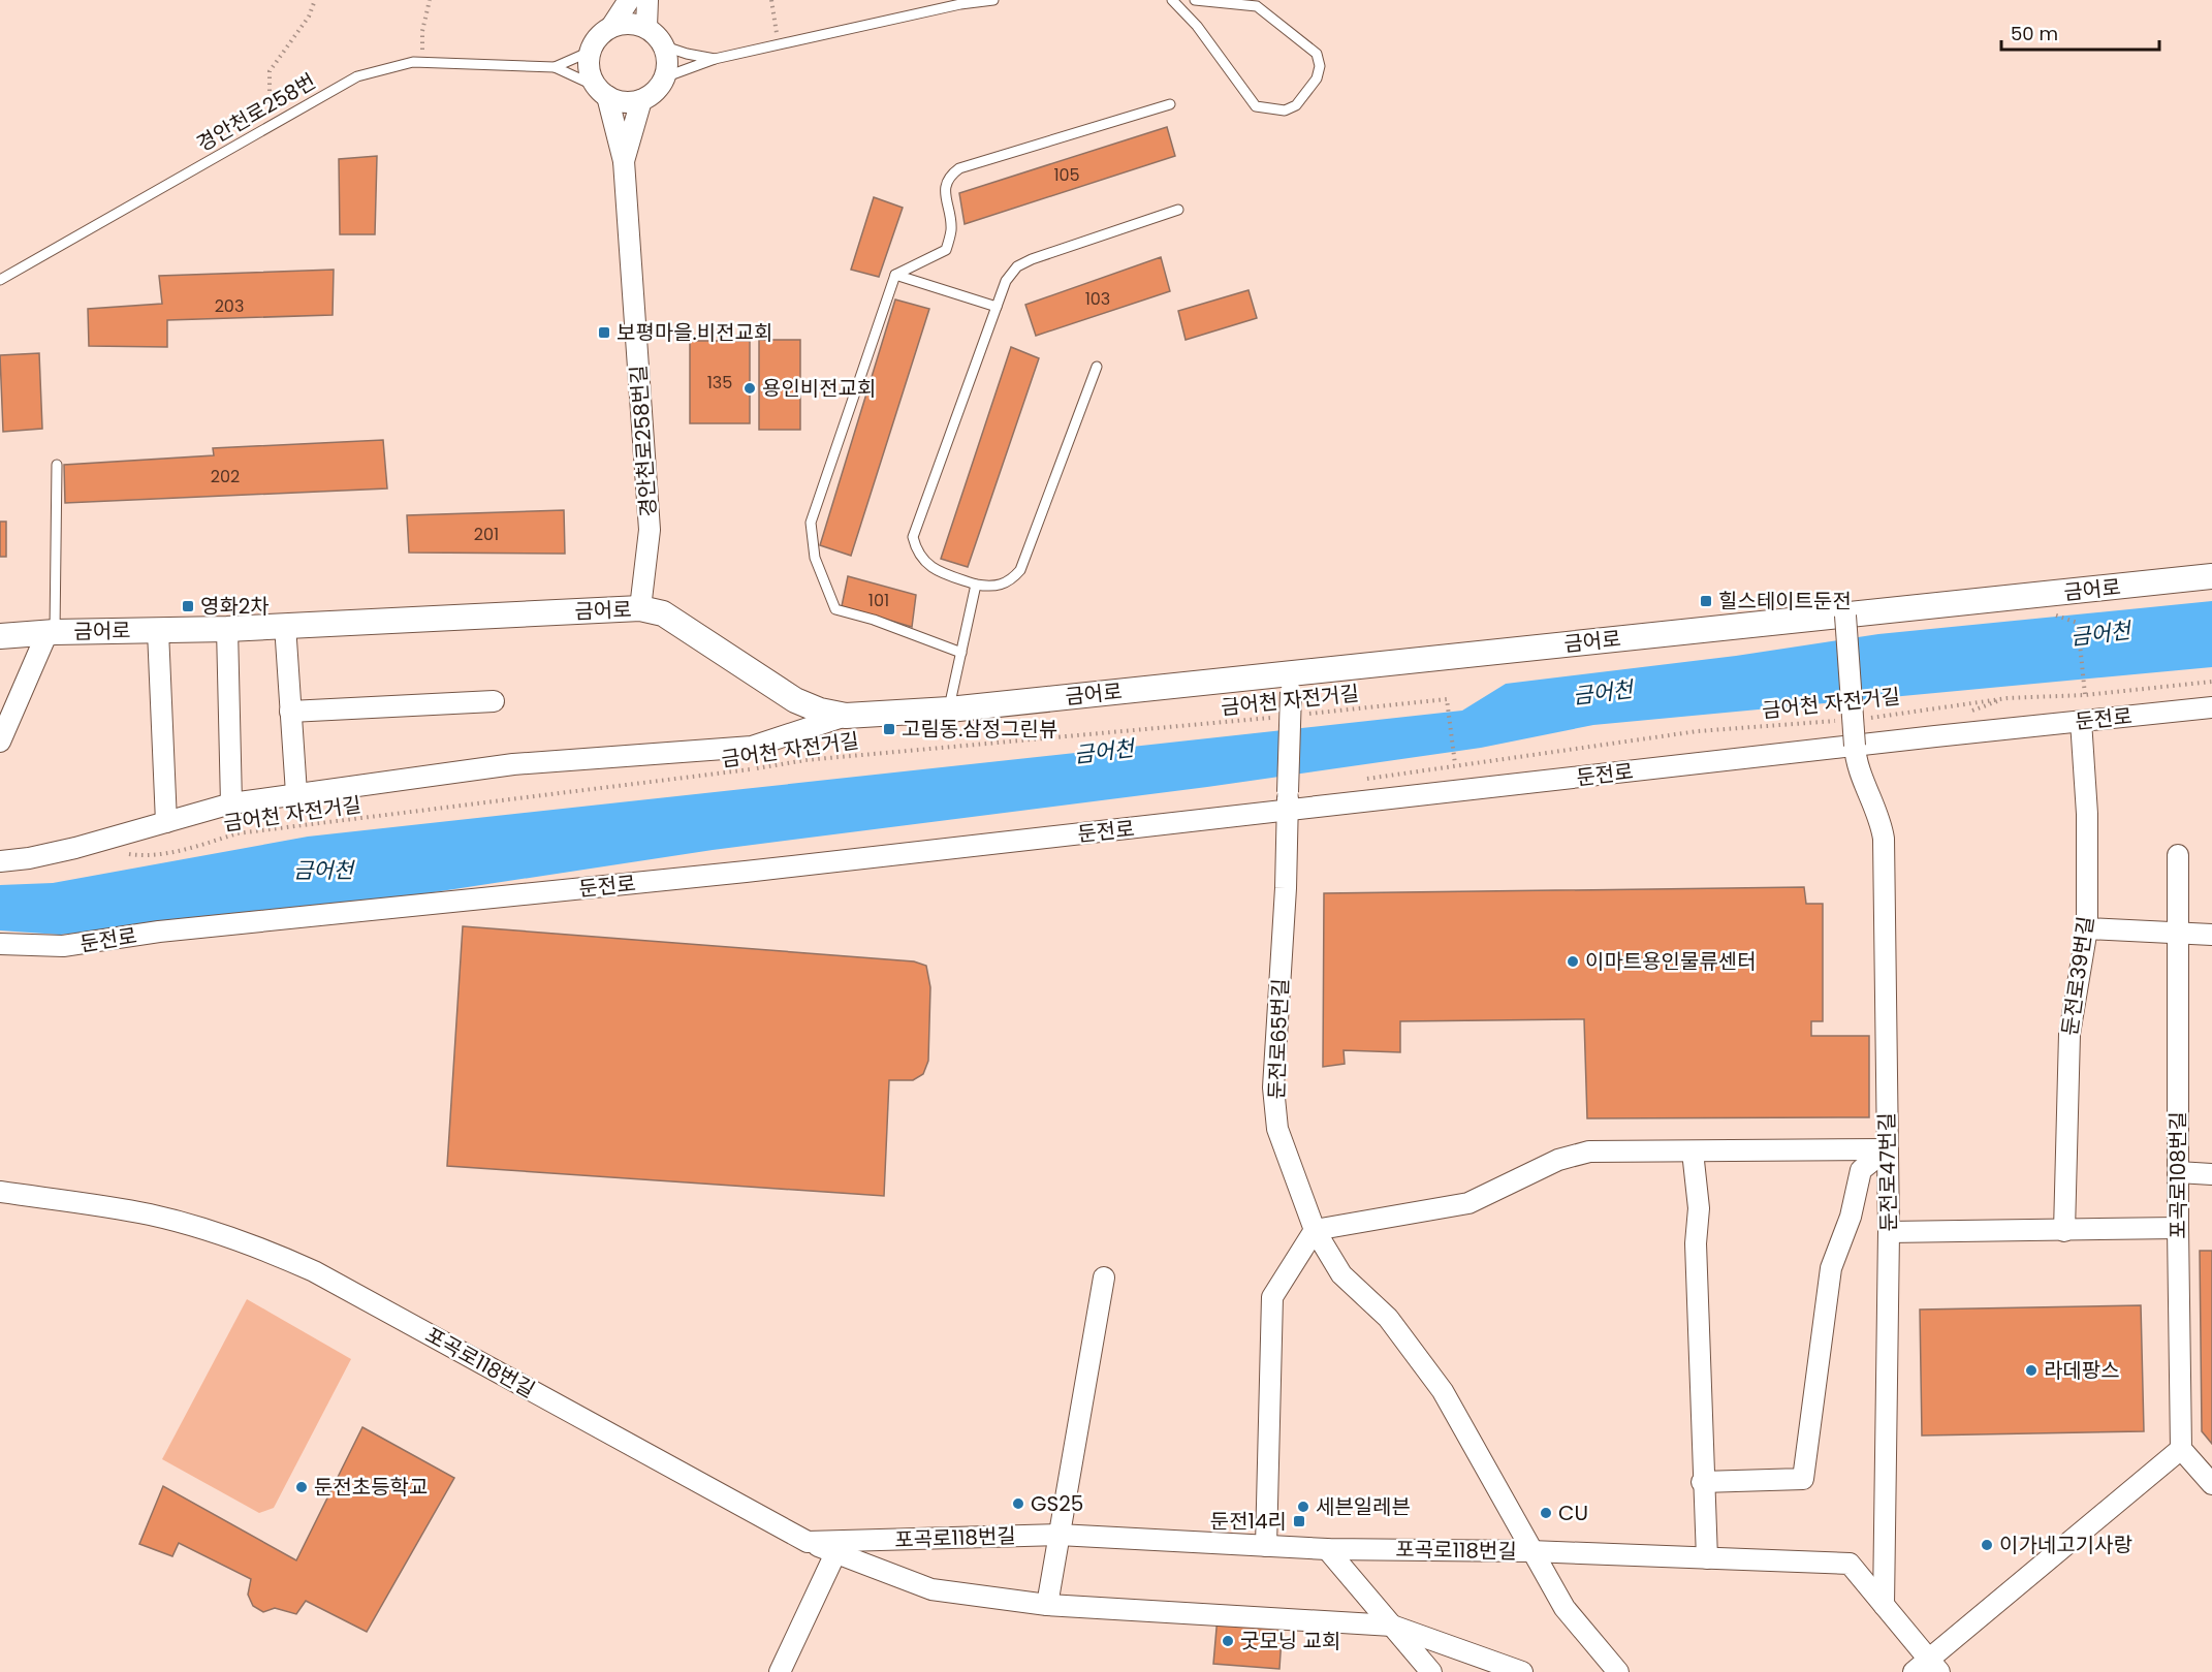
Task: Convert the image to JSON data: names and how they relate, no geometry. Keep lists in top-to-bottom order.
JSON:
{
  "streets": {
    "street": [
      "경안천로258번길",
      "금어로",
      "둔전로",
      "둔전로39번길",
      "둔전로65번길",
      "둔전로47번길",
      "포곡로108번길",
      "포곡로118번길"
    ],
    "lane": ["경안천로258번"],
    "path": ["금어천 자전거길"]
  },
  "crossings": [
    ["경안천로258번길", "금어로"],
    ["금어로", "둔전로65번길"],
    ["금어로", "둔전로47번길"],
    ["금어천 자전거길", "둔전로"],
    ["둔전로", "둔전로39번길"],
    ["둔전로", "둔전로65번길"],
    ["둔전로", "둔전로47번길"],
    ["둔전로65번길", "포곡로118번길"],
    ["둔전로47번길", "포곡로118번길"]
  ],
  "water": ["금어천"],
  "places": {
    "transit": [
      "보평마을.비전교회",
      "힐스테이트둔전",
      "영화2차",
      "고림동.삼정그린뷰",
      "둔전14리"
    ],
    "other": [
      "용인비전교회",
      "이마트용인물류센터",
      "라데팡스",
      "둔전초등학교",
      "GS25",
      "세븐일레븐",
      "CU",
      "이가네고기사랑",
      "굿모닝 교회"
    ]
  },
  "house_numbers": [
    "105",
    "103",
    "203",
    "135",
    "202",
    "201",
    "101"
  ],
  "scale_bar": "50 m"
}
